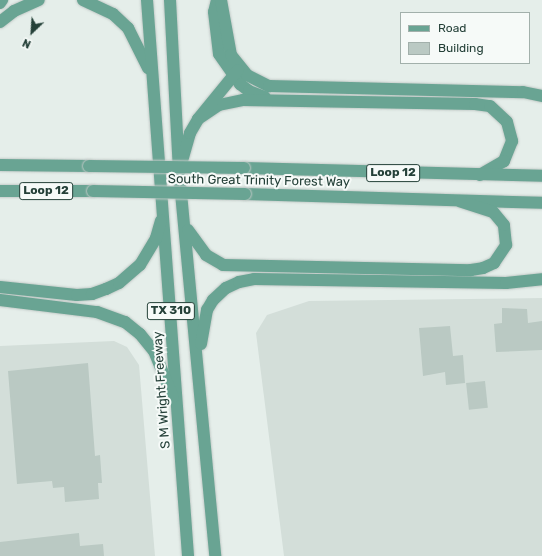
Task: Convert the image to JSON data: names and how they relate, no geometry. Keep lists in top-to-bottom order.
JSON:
{
  "streets": {
    "main road": [
      "Loop 12",
      "South Great Trinity Forest Way",
      "TX 310",
      "S M Wright Freeway"
    ]
  },
  "crossings": [
    ["TX 310", "S M Wright Freeway"]
  ],
  "legend": ["Road", "Building"],
  "north": "bottom left"
}
